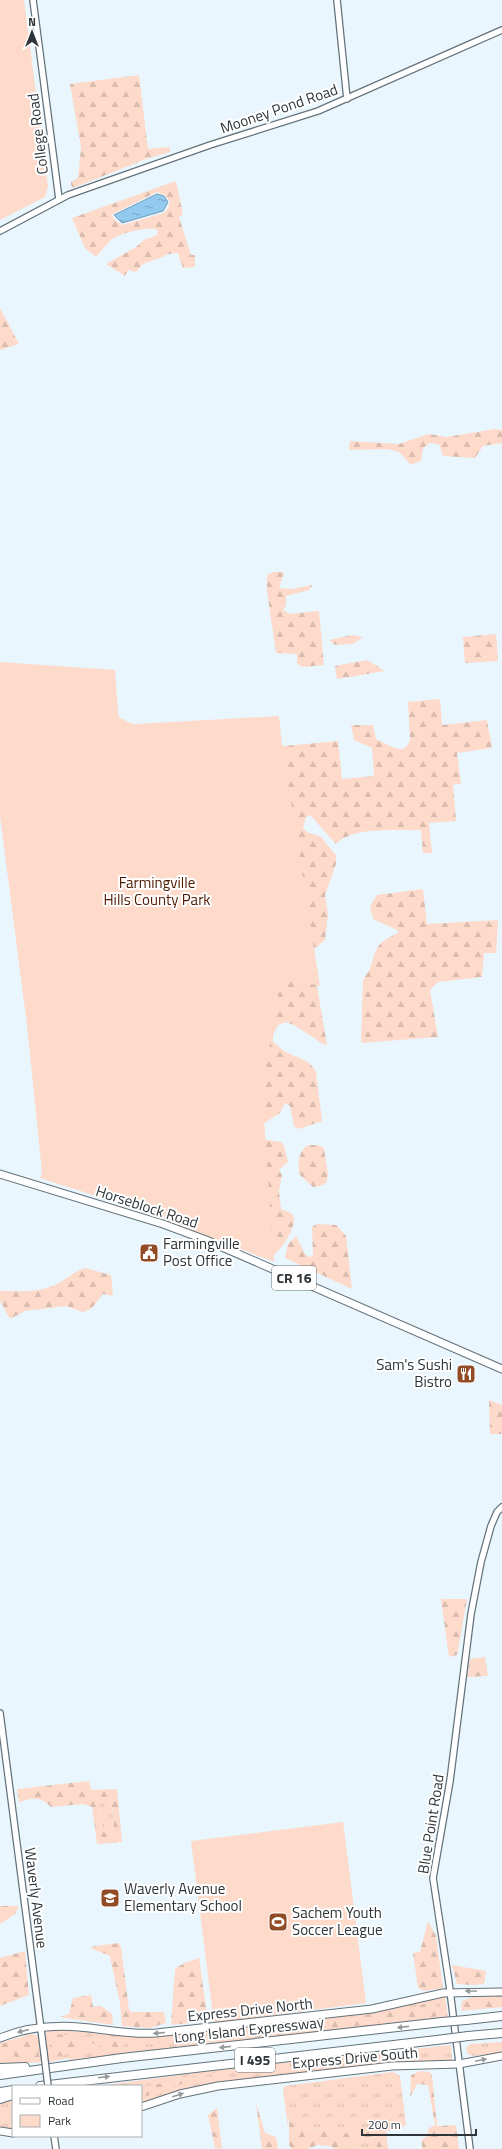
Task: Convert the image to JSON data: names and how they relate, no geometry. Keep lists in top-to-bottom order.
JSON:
{
  "streets": {
    "highway": ["Long Island Expressway", "I 495"],
    "main road": [
      "Horseblock Road",
      "CR 16",
      "Express Drive North",
      "Express Drive South"
    ],
    "street": [
      "Mooney Pond Road",
      "College Road",
      "Blue Point Road",
      "Waverly Avenue"
    ]
  },
  "crossings": [
    ["Mooney Pond Road", "College Road"],
    ["Blue Point Road", "Express Drive North"],
    ["Blue Point Road", "Express Drive South"],
    ["Waverly Avenue", "Express Drive North"]
  ],
  "one_way": ["Express Drive North", "Express Drive South"],
  "parks": ["Farmingville Hills County Park"],
  "places": {
    "public building": ["Farmingville Post Office"],
    "restaurant": ["Sam's Sushi Bistro"],
    "school or university": ["Waverly Avenue Elementary School"],
    "sports": ["Sachem Youth Soccer League"]
  },
  "legend": ["Road", "Park"],
  "scale_bar": "200 m",
  "north": "top"
}
